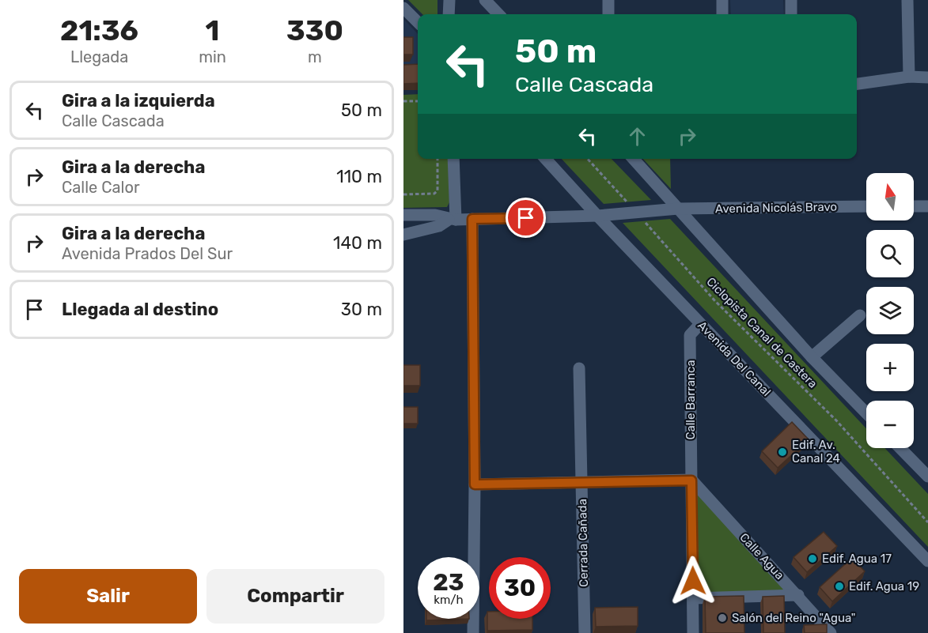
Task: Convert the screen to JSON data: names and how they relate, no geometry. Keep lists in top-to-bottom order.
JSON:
{
  "streets": {
    "street": [
      "Avenida Nicolás Bravo",
      "Avenida Del Canal",
      "Calle Barranca",
      "Cerrada Cañada",
      "Calle Agua"
    ],
    "path": ["Ciclopista Canal de Castera"]
  },
  "crossings": [
    ["Avenida Nicolás Bravo", "Ciclopista Canal de Castera"],
    ["Avenida Nicolás Bravo", "Avenida Del Canal"],
    ["Avenida Del Canal", "Calle Barranca"],
    ["Calle Barranca", "Calle Agua"]
  ],
  "places": [
    "Edif. Av. Canal 24",
    "Edif. Agua 17",
    "Edif. Agua 19",
    "Salón del Reino \"Agua\""
  ],
  "north": "top",
  "page": {
    "eta": [
      "21:36",
      "Llegada",
      "1",
      "min",
      "330",
      "m"
    ],
    "turn": ["50 m", "Calle Cascada"],
    "list": [
      {
        "name": "Gira a la izquierda",
        "note": "Calle Cascada",
        "value": "50 m"
      },
      {
        "name": "Gira a la derecha",
        "note": "Calle Calor",
        "value": "110 m"
      },
      {
        "name": "Gira a la derecha",
        "note": "Avenida Prados Del Sur",
        "value": "140 m"
      },
      {
        "name": "Llegada al destino",
        "value": "30 m"
      }
    ],
    "map_buttons": ["+", "−"],
    "speed": "23 km/h",
    "limit": "30",
    "buttons": ["Salir", "Compartir"]
  }
}
